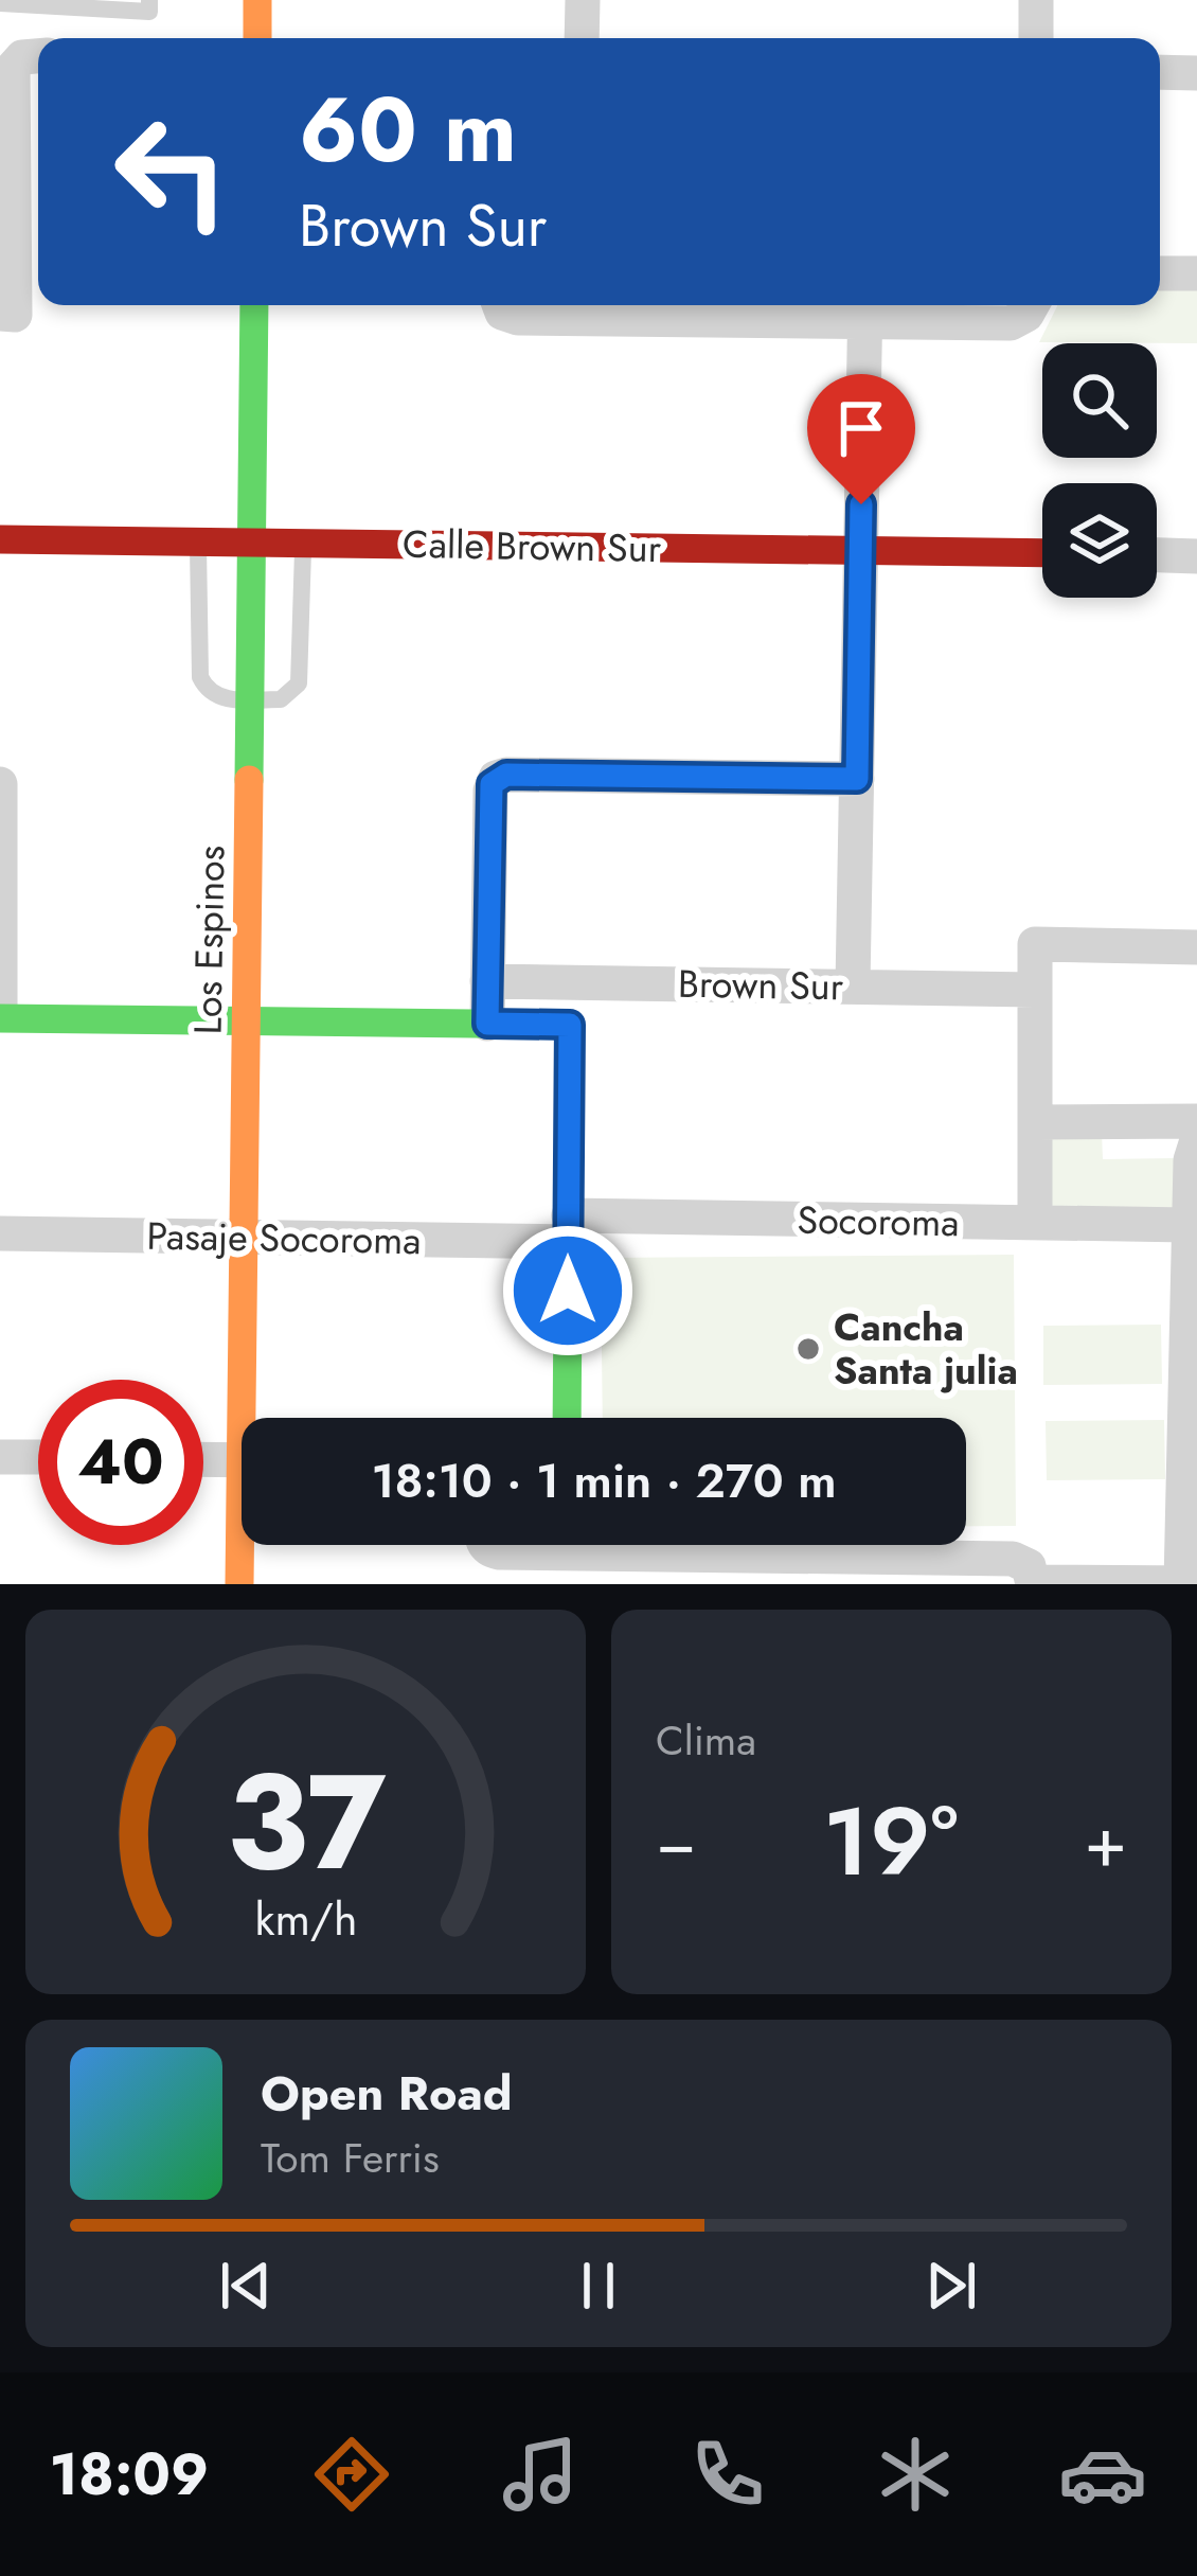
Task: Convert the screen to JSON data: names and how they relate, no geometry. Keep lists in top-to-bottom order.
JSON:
{
  "streets": {
    "street": [
      "Calle Brown Sur",
      "Los Espinos",
      "Brown Sur",
      "Socoroma",
      "Pasaje Socoroma"
    ]
  },
  "crossings": [
    ["Calle Brown Sur", "Los Espinos"],
    ["Los Espinos", "Pasaje Socoroma"],
    ["Socoroma", "Pasaje Socoroma"]
  ],
  "places": ["Cancha Santa julia"],
  "page": {
    "turn": ["60 m", "Brown Sur"],
    "limit": "40",
    "trip": "18:10 · 1 min · 270 m",
    "tile": "Clima",
    "heat": ["−", "19°", "+"],
    "song": ["Open Road", "Tom Ferris"],
    "tabs": "18:09",
    "gauge": ["37", "km/h"]
  }
}
